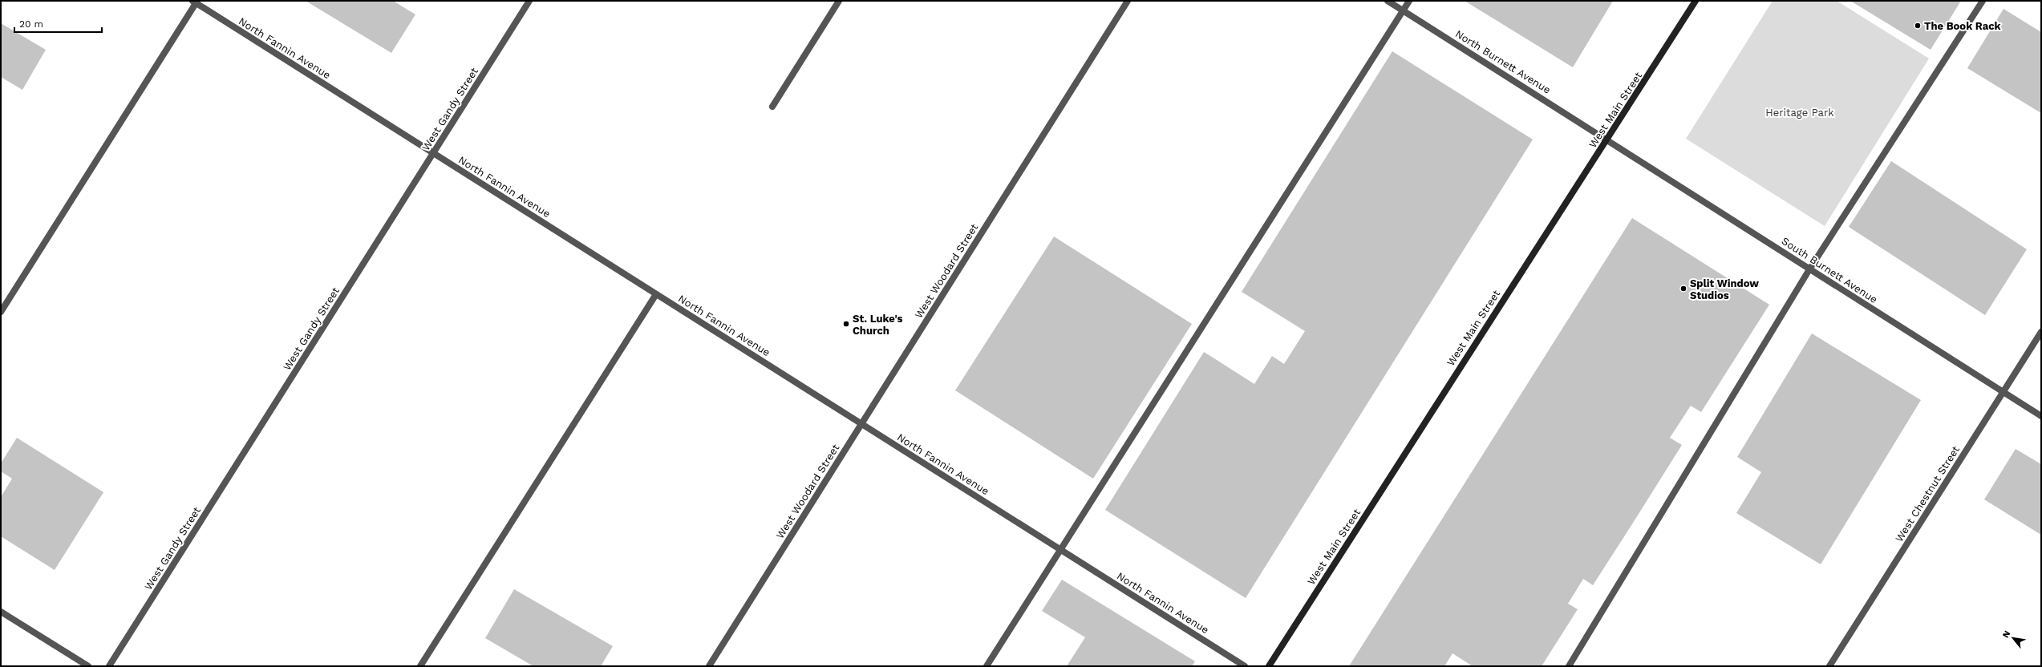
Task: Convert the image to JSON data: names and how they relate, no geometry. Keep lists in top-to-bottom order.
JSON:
{
  "streets": {
    "main road": ["West Main Street"],
    "street": [
      "North Fannin Avenue",
      "North Burnett Avenue",
      "West Gandy Street",
      "South Burnett Avenue",
      "West Woodard Street",
      "West Chestnut Street"
    ]
  },
  "crossings": [
    ["North Fannin Avenue", "West Gandy Street"],
    ["North Fannin Avenue", "West Woodard Street"],
    ["North Burnett Avenue", "West Main Street"],
    ["North Burnett Avenue", "South Burnett Avenue"],
    ["West Main Street", "South Burnett Avenue"],
    ["South Burnett Avenue", "West Chestnut Street"]
  ],
  "parks": ["Heritage Park"],
  "places": ["The Book Rack", "Split Window Studios", "St. Luke's Church"],
  "scale_bar": "20 m",
  "north": "top left"
}
